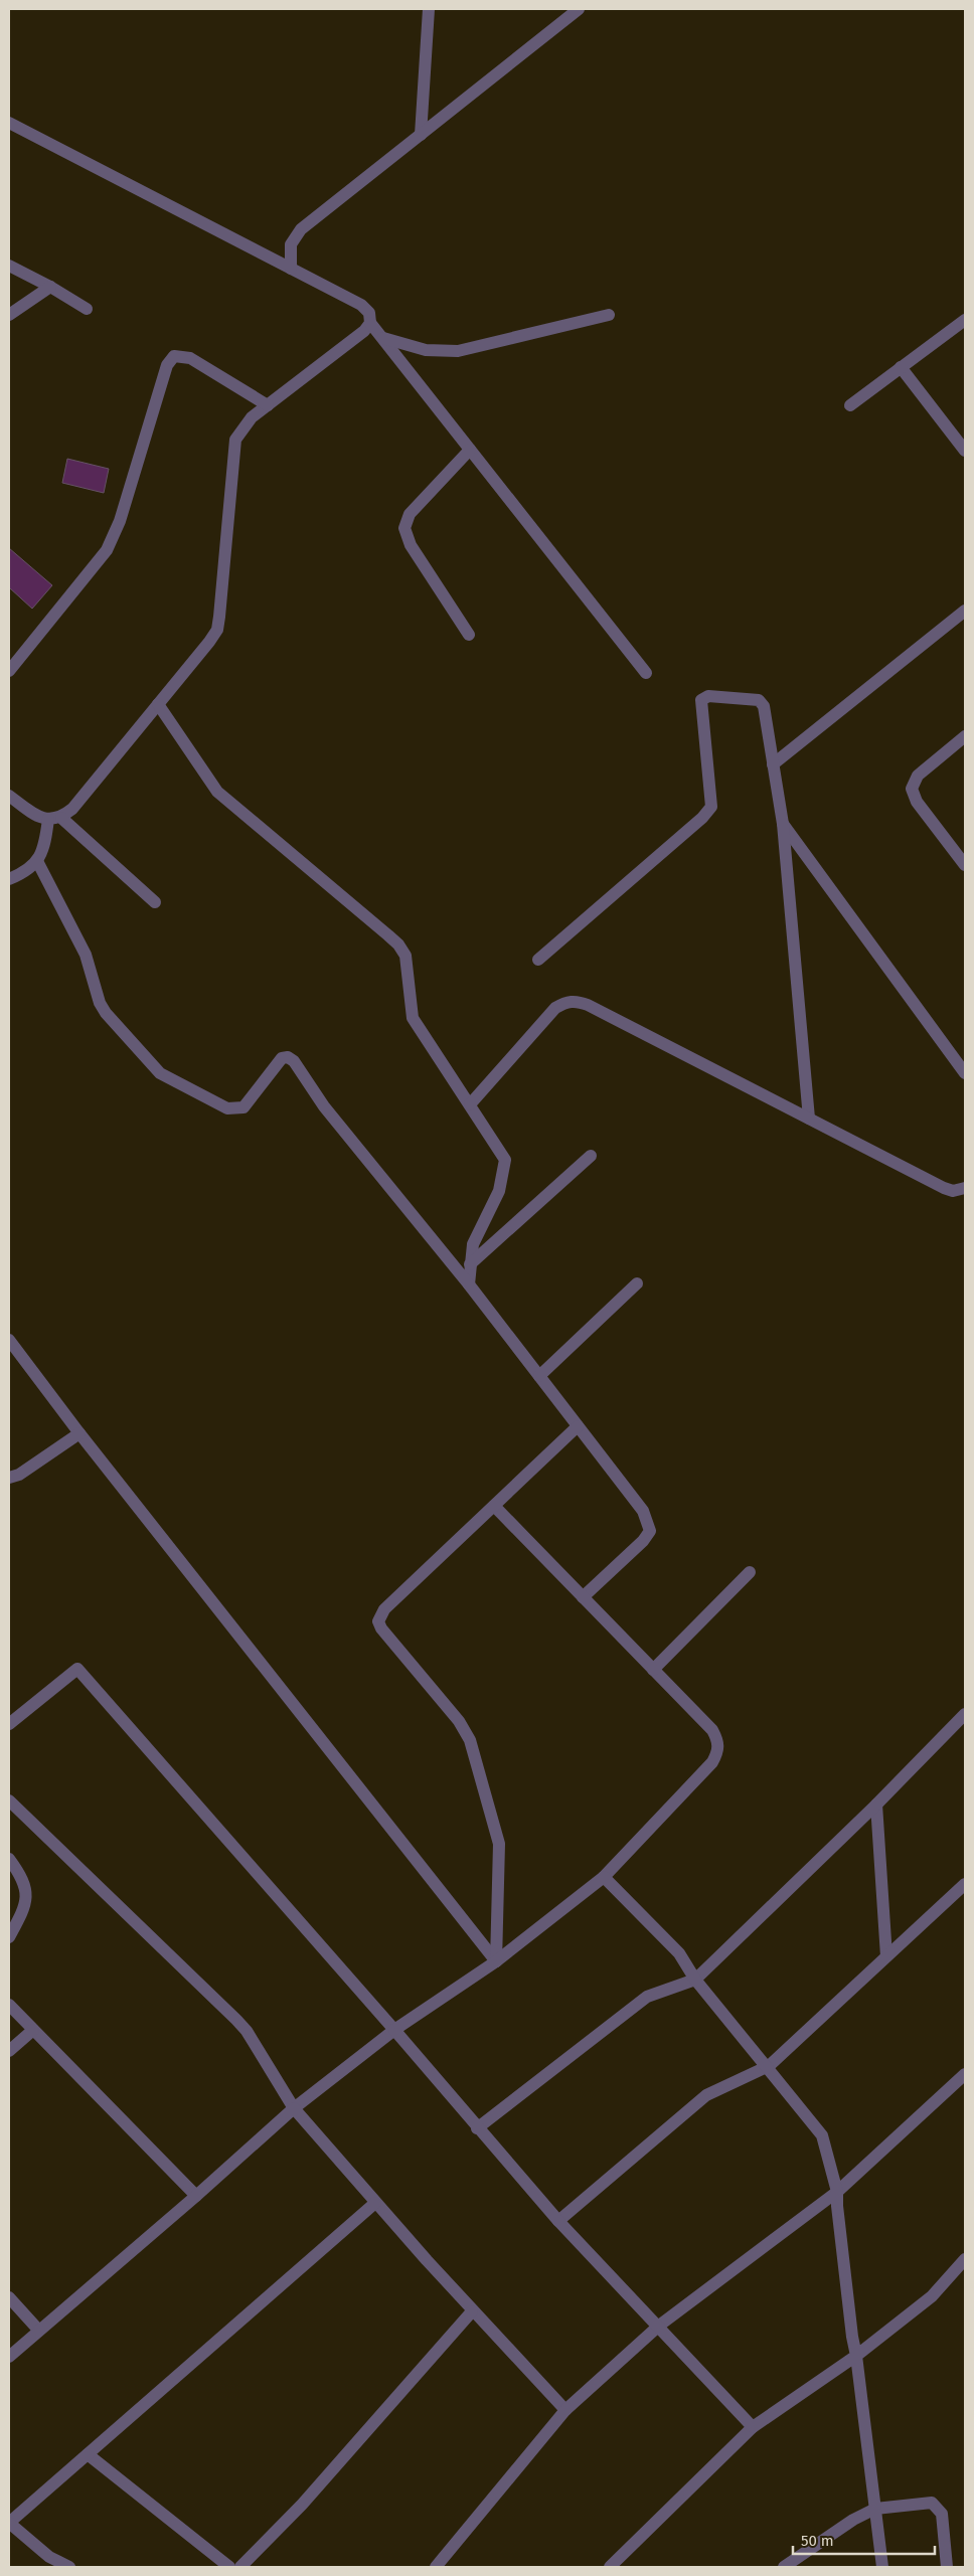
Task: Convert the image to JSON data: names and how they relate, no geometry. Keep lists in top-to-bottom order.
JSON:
{
  "scale_bar": "50 m"
}
